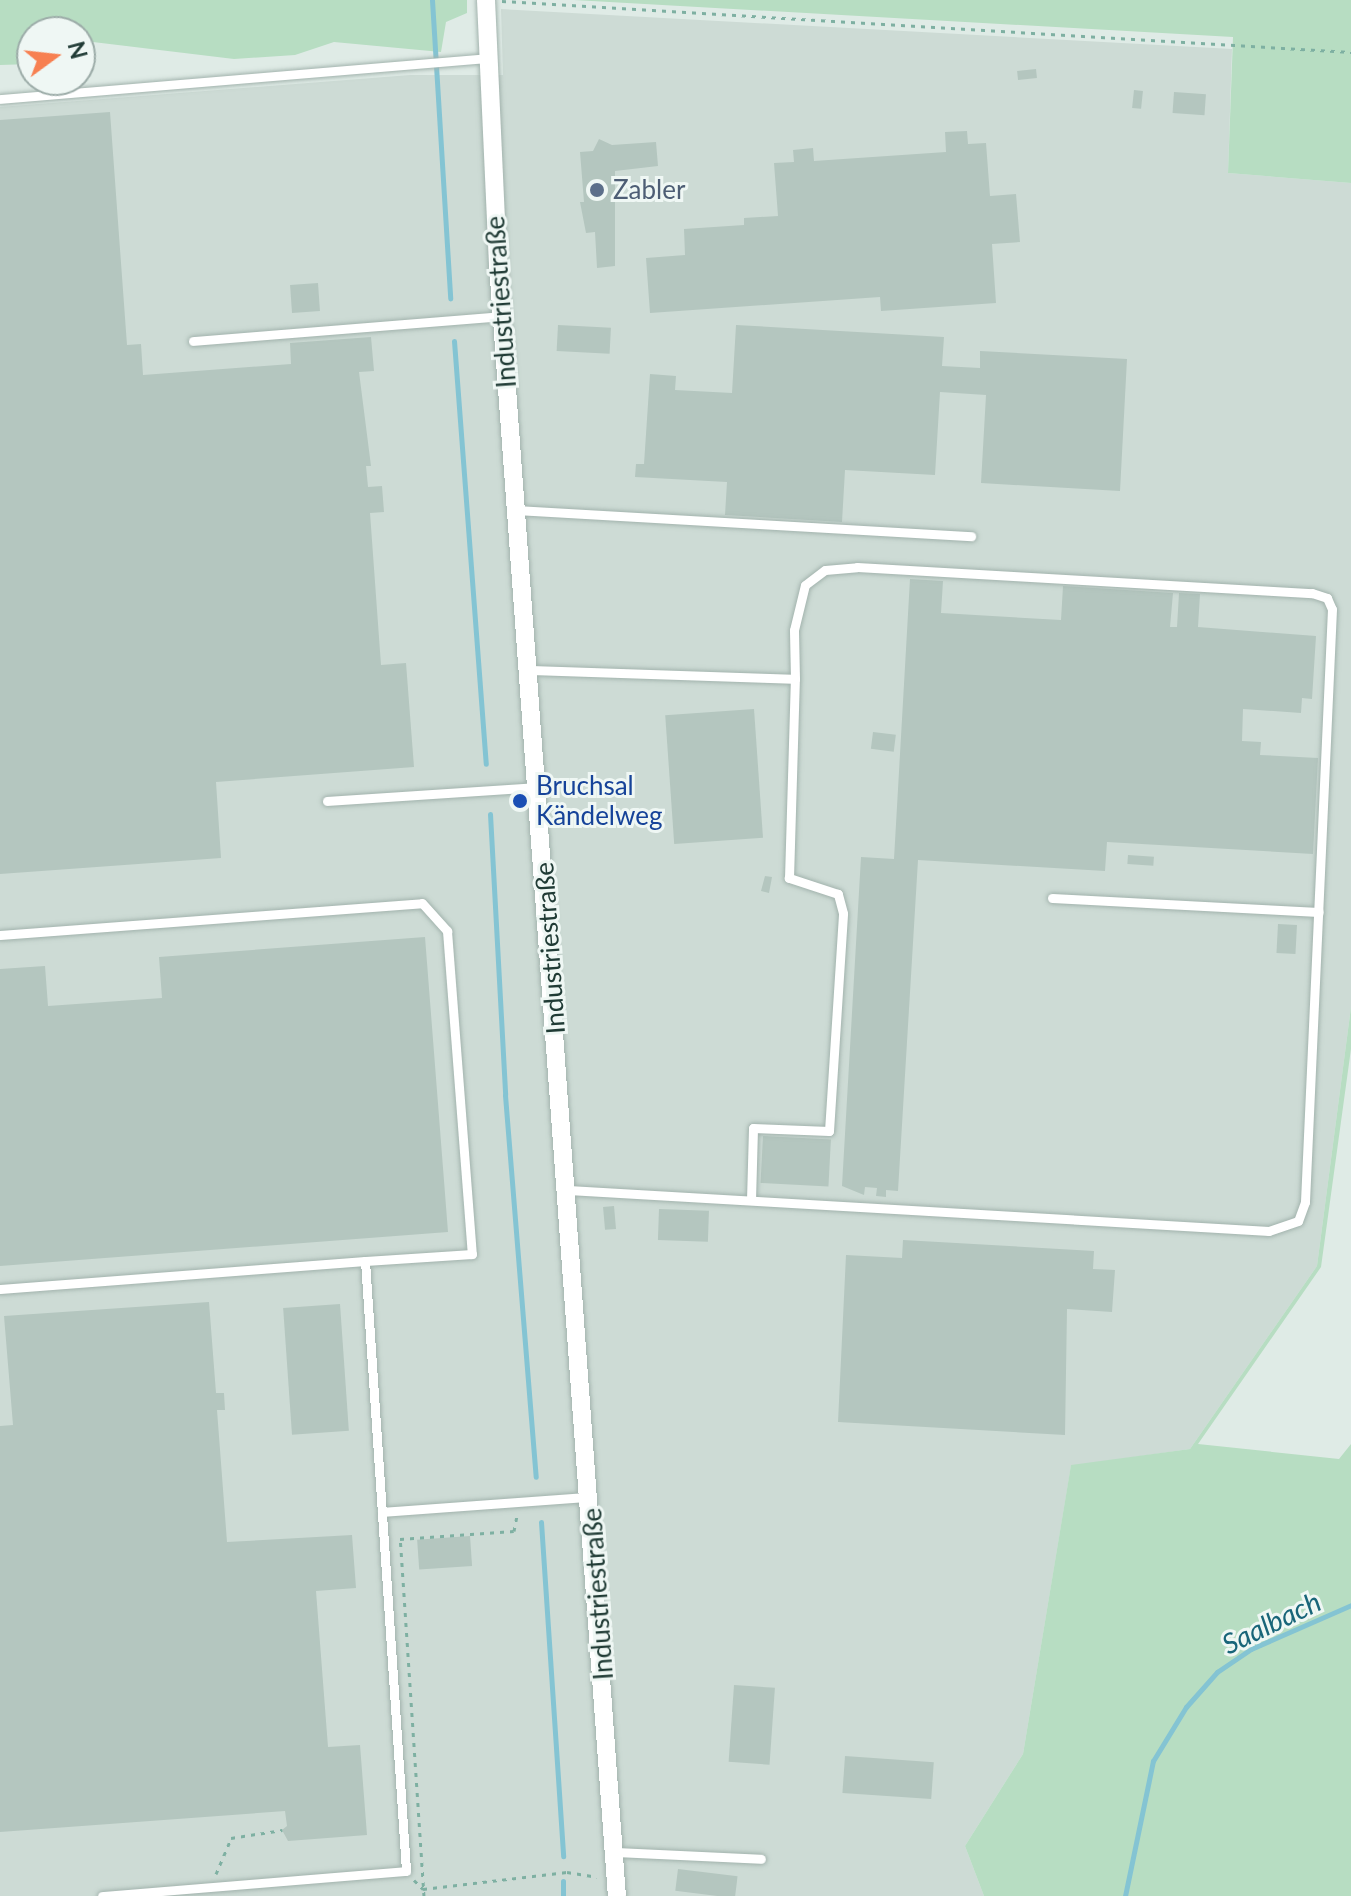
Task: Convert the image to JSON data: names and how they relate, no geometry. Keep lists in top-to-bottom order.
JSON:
{
  "streets": {
    "street": ["Industriestraße"]
  },
  "water": ["Saalbach"],
  "places": ["Zabler", "Bruchsal Kändelweg"],
  "north": "right"
}
